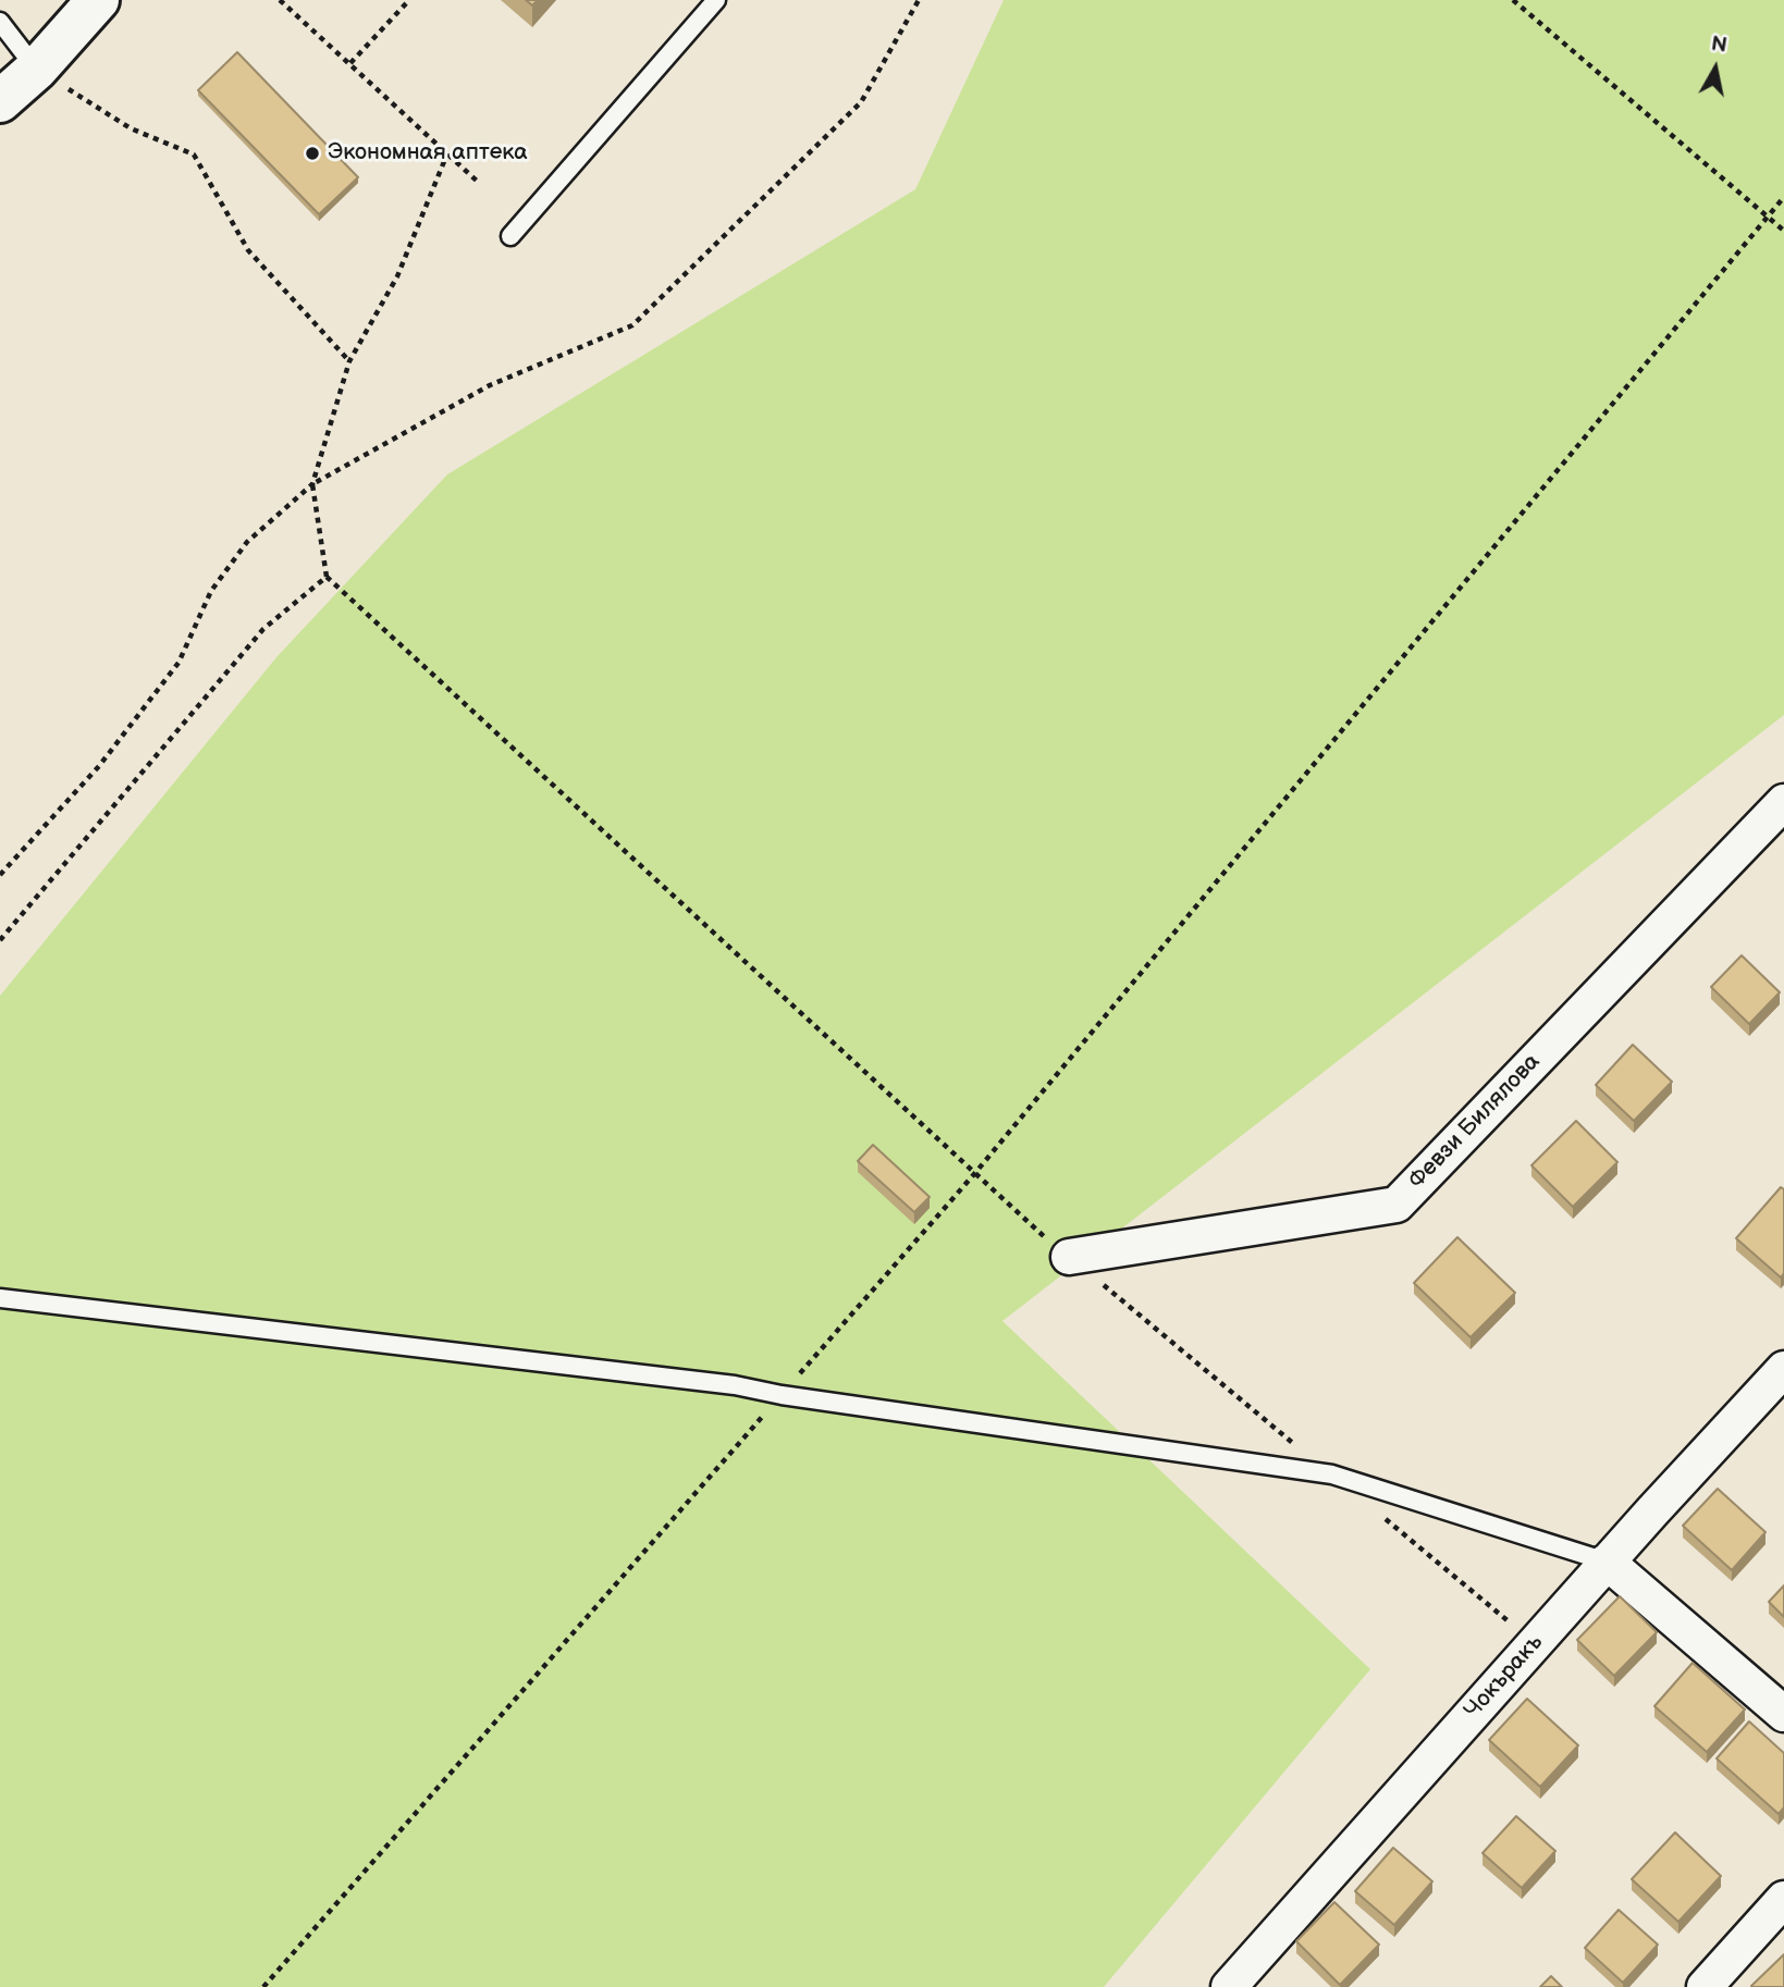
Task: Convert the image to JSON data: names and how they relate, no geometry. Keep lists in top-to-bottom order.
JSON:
{
  "streets": {
    "street": ["Февзи Билялова", "Чокъракъ"]
  },
  "places": ["Экономная аптека"],
  "north": "top"
}
